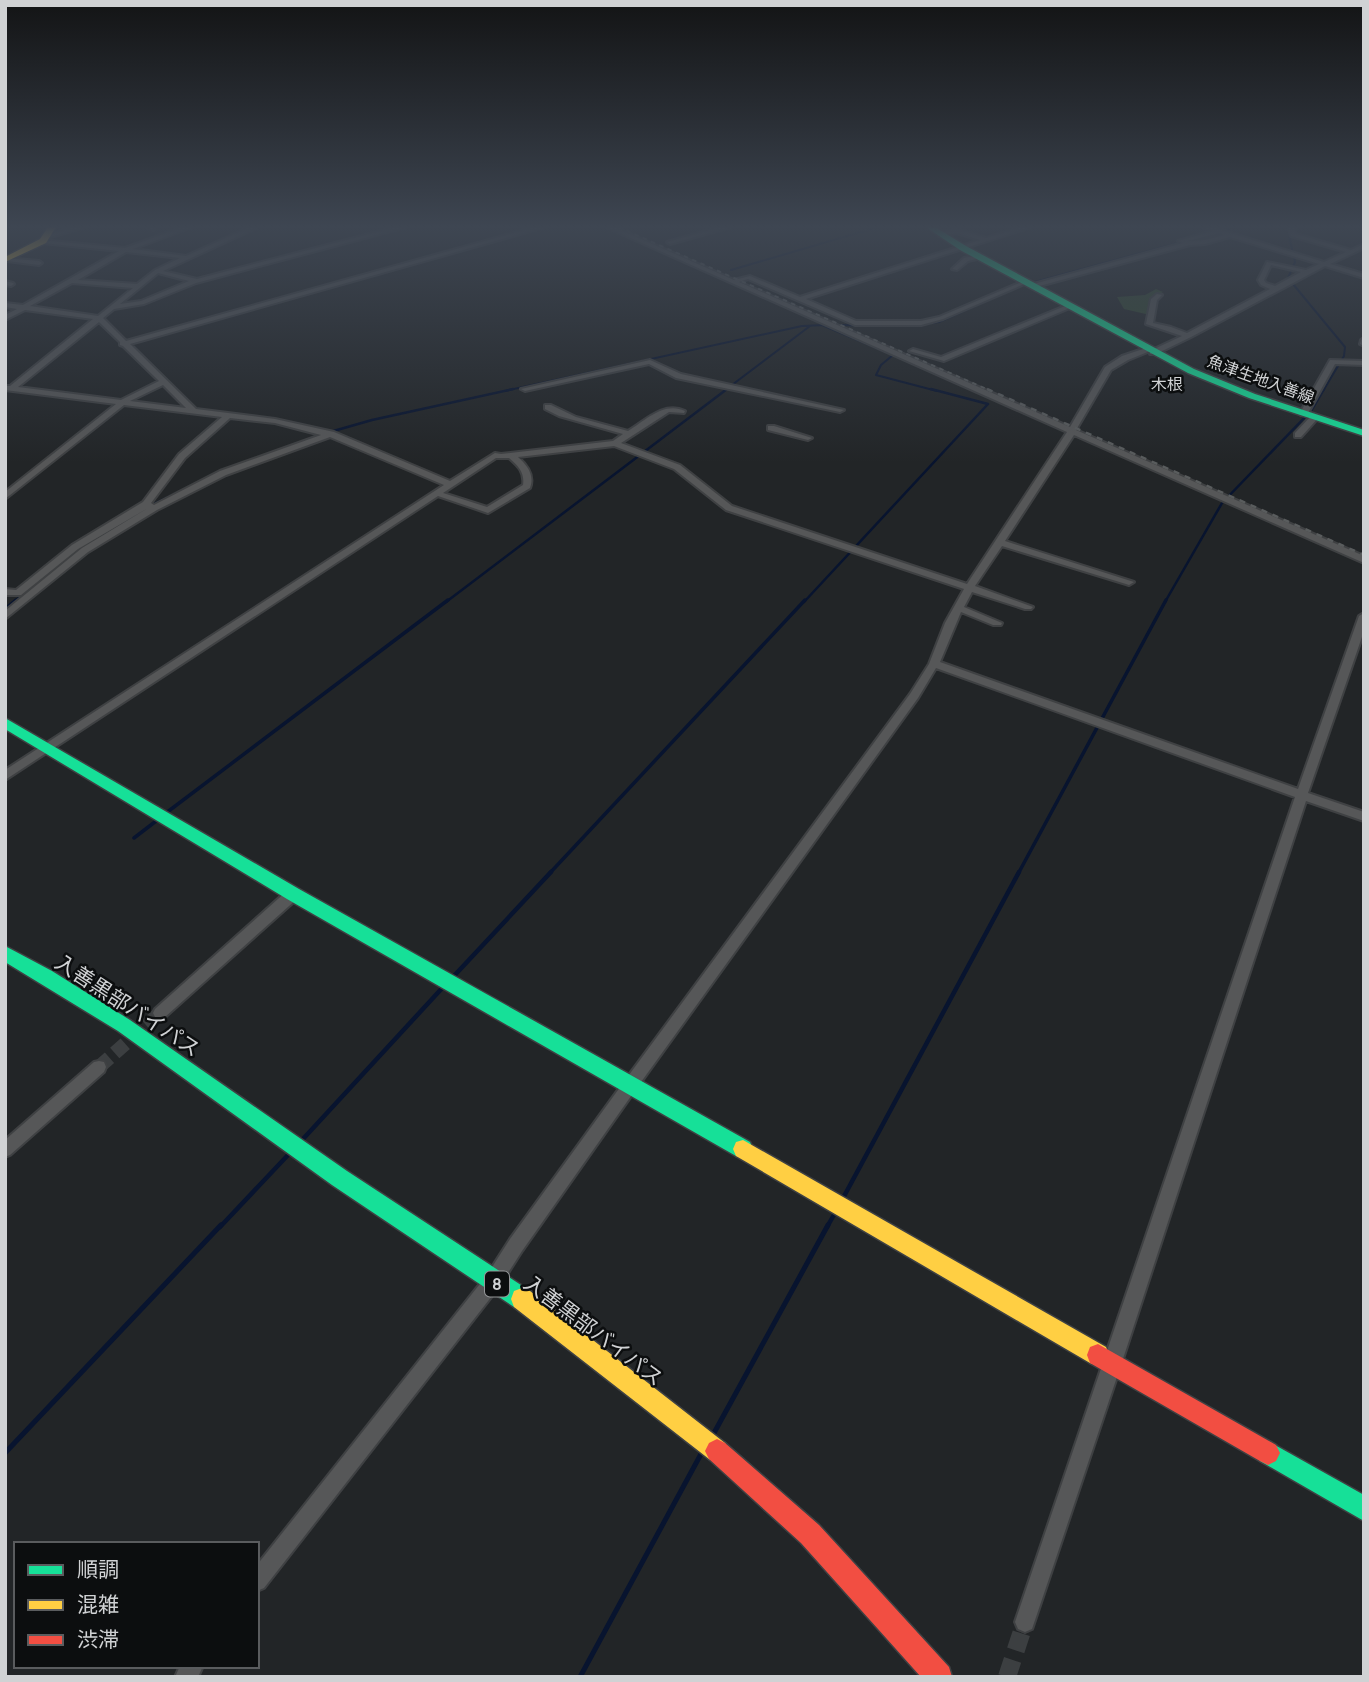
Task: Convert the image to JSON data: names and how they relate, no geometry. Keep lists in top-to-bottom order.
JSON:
{
  "streets": {
    "main road": ["魚津生地入善線", "入善黒部バイパス", "8"]
  },
  "districts": ["木根"],
  "legend": ["順調", "混雑", "渋滞"]
}
